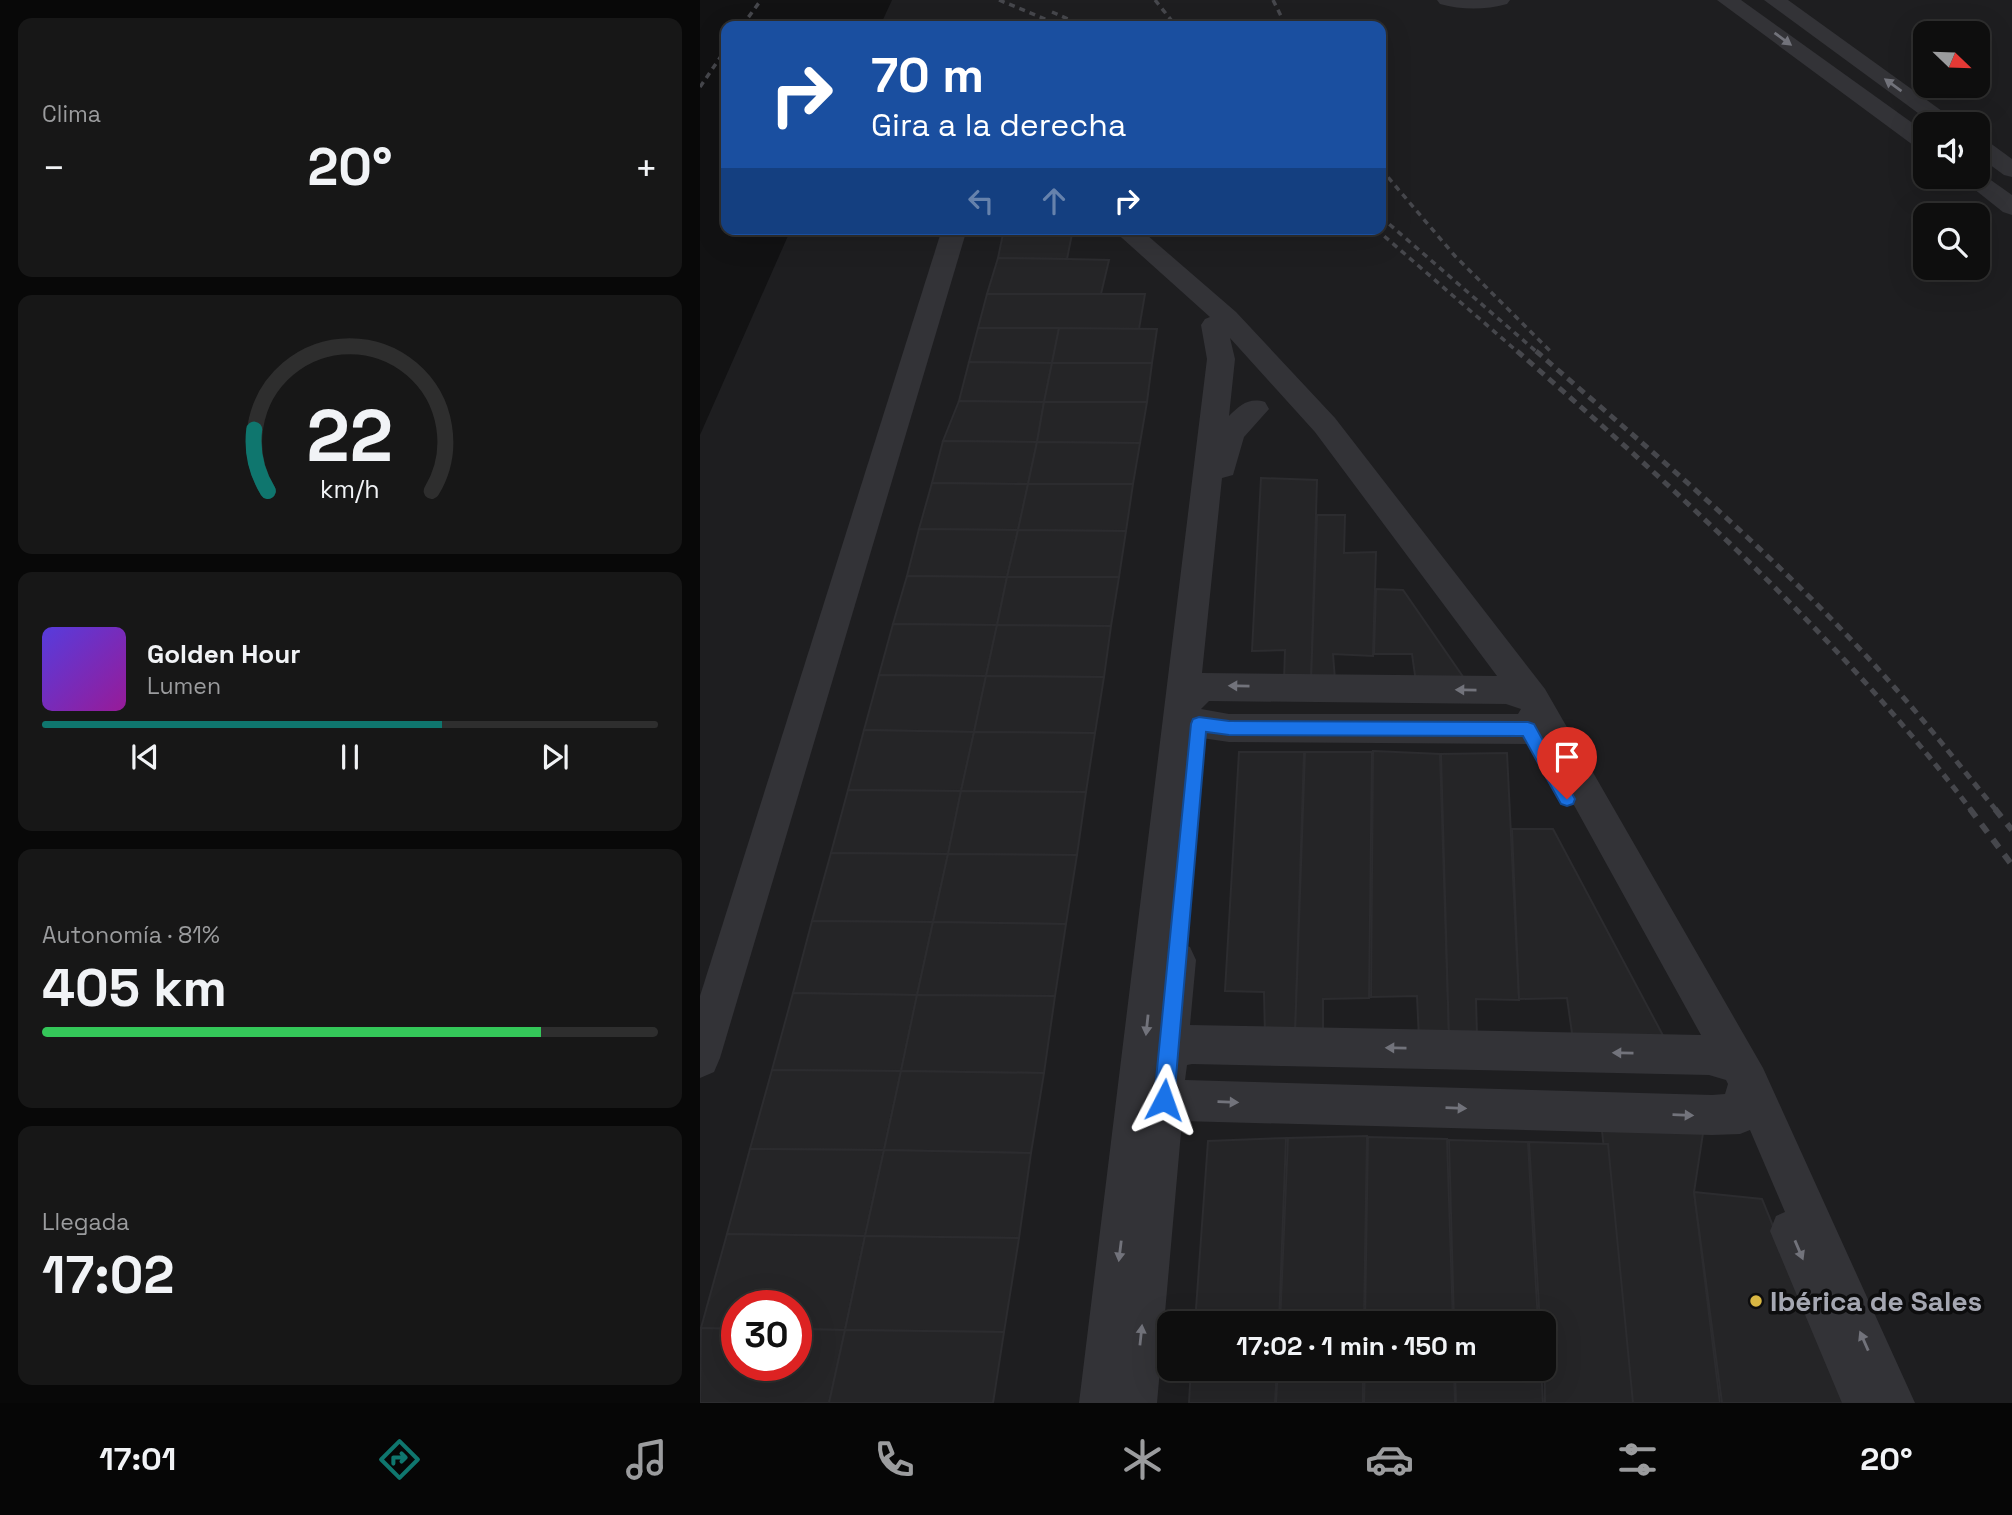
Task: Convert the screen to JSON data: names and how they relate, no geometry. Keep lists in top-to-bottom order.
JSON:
{
  "places": ["Ibérica de Sales"],
  "north": "bottom right",
  "page": {
    "tile": [
      "Clima",
      ["Autonomía · 81%", "405 km"],
      ["Llegada", "17:02"]
    ],
    "turn": ["70 m", "Gira a la derecha"],
    "heat": ["−", "20°", "+"],
    "song": ["Golden Hour", "Lumen"],
    "limit": "30",
    "trip": "17:02 · 1 min · 150 m",
    "tabs": ["17:01", "20°"],
    "gauge": ["22", "km/h"]
  }
}
